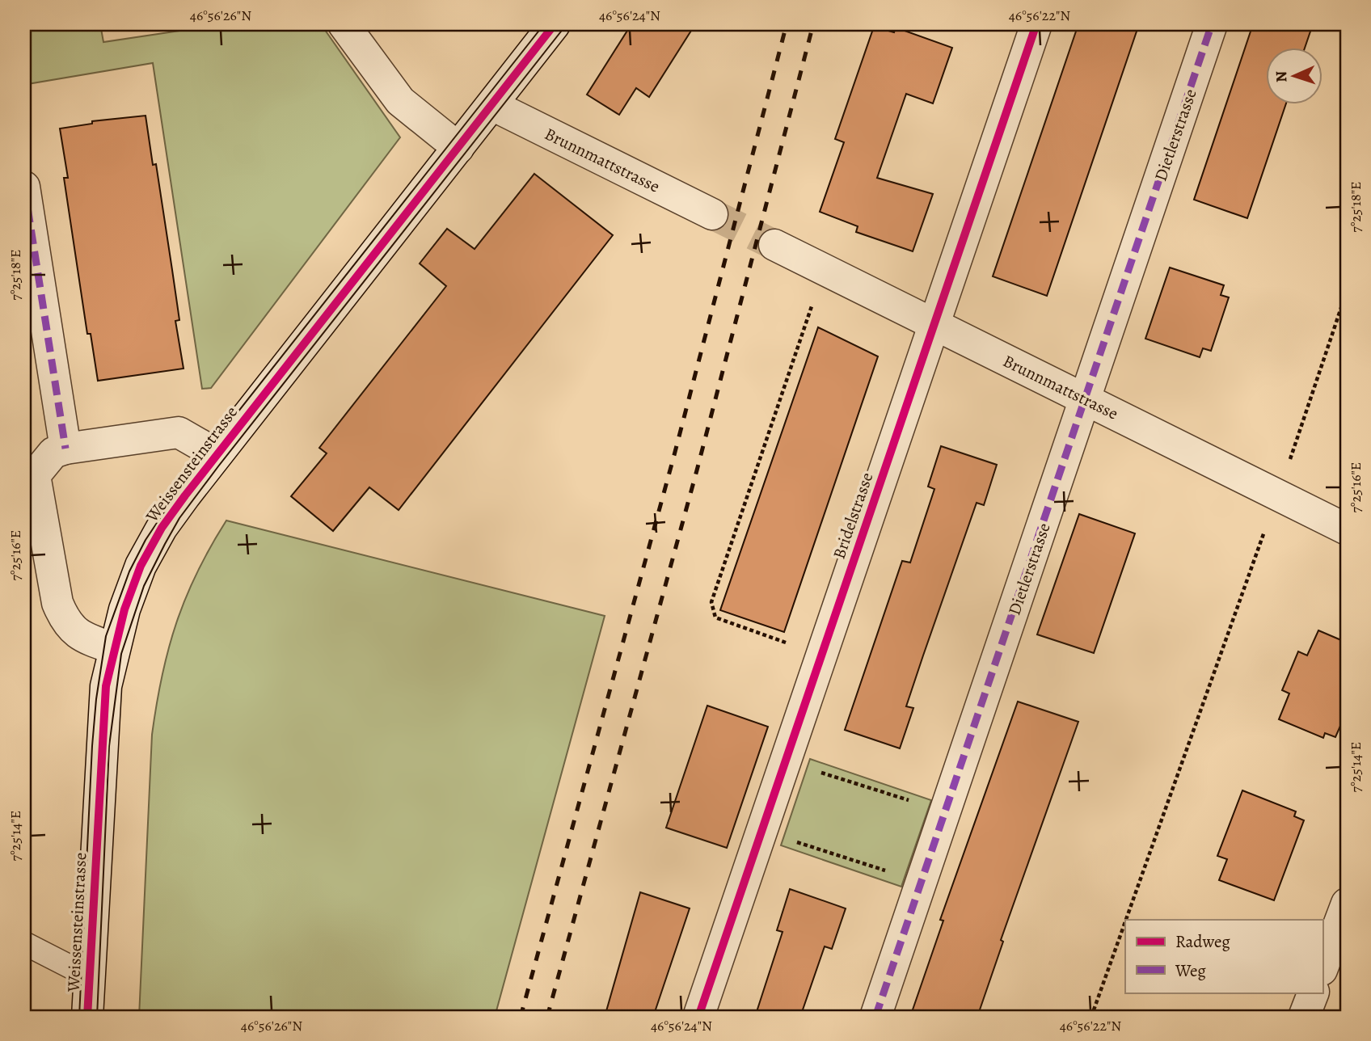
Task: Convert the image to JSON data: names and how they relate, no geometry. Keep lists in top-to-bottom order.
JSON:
{
  "streets": {
    "street": [
      "Dietlerstrasse",
      "Brunnmattstrasse",
      "Weissensteinstrasse",
      "Bridelstrasse"
    ]
  },
  "crossings": [
    ["Dietlerstrasse", "Brunnmattstrasse"],
    ["Brunnmattstrasse", "Weissensteinstrasse"],
    ["Brunnmattstrasse", "Bridelstrasse"]
  ],
  "legend": ["Radweg", "Weg"],
  "north": "left",
  "coordinates": [
    "46°56'26\"N",
    "46°56'24\"N",
    "46°56'22\"N",
    "7°25'18\"E",
    "7°25'16\"E",
    "7°25'14\"E"
  ]
}
